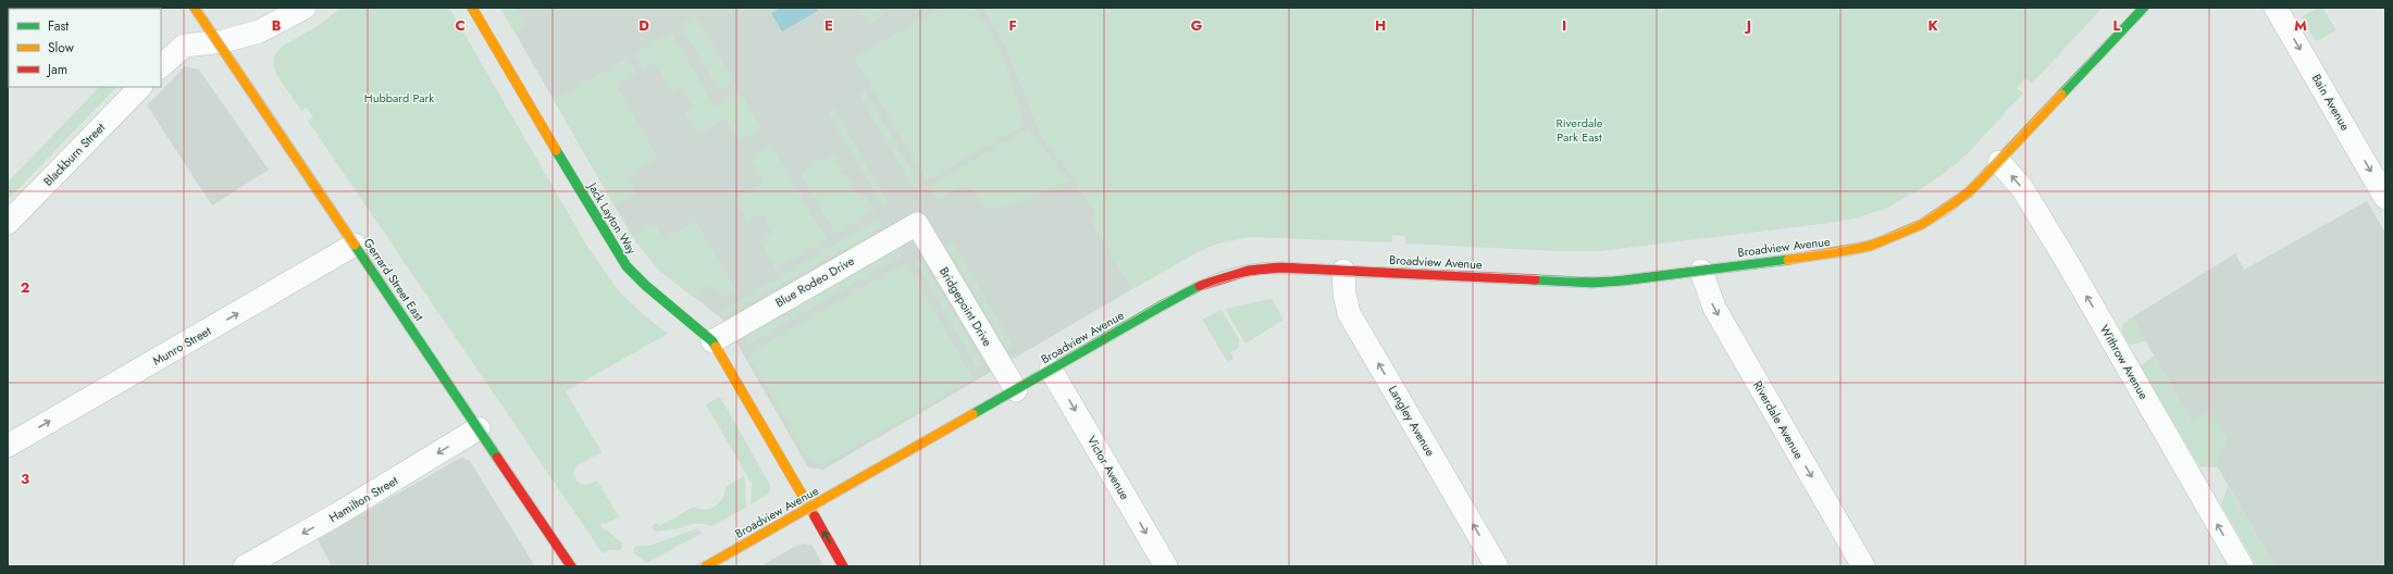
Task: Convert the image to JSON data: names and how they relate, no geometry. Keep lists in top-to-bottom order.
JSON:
{
  "streets": {
    "main road": ["Jack Layton Way", "Broadview Avenue", "Gerrard Street East"],
    "street": [
      "Bain Avenue",
      "Blackburn Street",
      "Blue Rodeo Drive",
      "Bridgepoint Drive",
      "Munro Street",
      "Withrow Avenue",
      "Riverdale Avenue",
      "Langley Avenue",
      "Victor Avenue",
      "Hamilton Street"
    ]
  },
  "crossings": [
    ["Jack Layton Way", "Broadview Avenue"],
    ["Jack Layton Way", "Blue Rodeo Drive"],
    ["Broadview Avenue", "Bridgepoint Drive"],
    ["Broadview Avenue", "Withrow Avenue"],
    ["Broadview Avenue", "Riverdale Avenue"],
    ["Broadview Avenue", "Langley Avenue"],
    ["Broadview Avenue", "Victor Avenue"],
    ["Gerrard Street East", "Munro Street"],
    ["Gerrard Street East", "Hamilton Street"],
    ["Blue Rodeo Drive", "Bridgepoint Drive"]
  ],
  "one_way": [
    "Bain Avenue",
    "Munro Street",
    "Withrow Avenue",
    "Riverdale Avenue",
    "Langley Avenue",
    "Victor Avenue",
    "Hamilton Street"
  ],
  "parks": ["Hubbard Park", "Riverdale Park East"],
  "legend": ["Fast", "Slow", "Jam"],
  "grid": {
    "columns": [
      "B",
      "C",
      "D",
      "E",
      "F",
      "G",
      "H",
      "I",
      "J",
      "K",
      "L",
      "M"
    ],
    "rows": ["2", "3"]
  }
}
